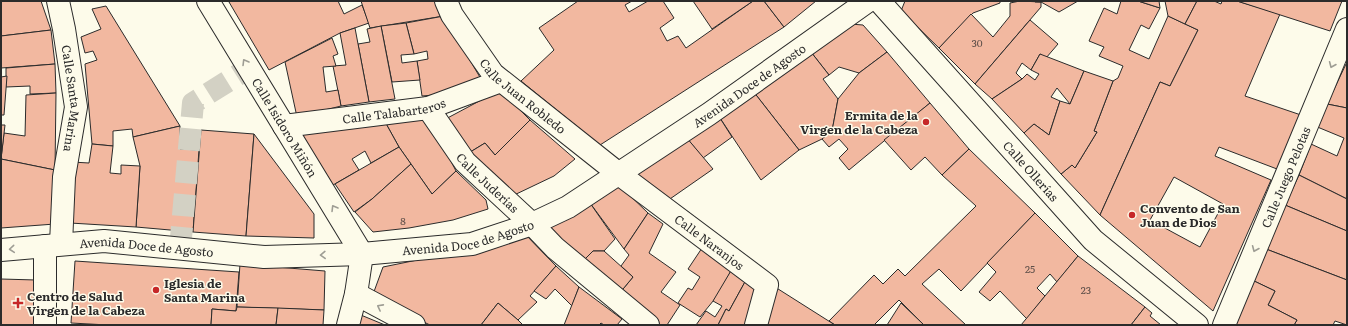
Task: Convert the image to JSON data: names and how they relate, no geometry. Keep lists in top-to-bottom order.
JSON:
{
  "streets": {
    "street": [
      "Avenida Doce de Agosto",
      "Calle Juan Robledo",
      "Calle Santa Marina",
      "Calle Talabarteros",
      "Calle Isidoro Miñón",
      "Calle Ollerías",
      "Calle Juego Pelotas",
      "Calle Juderías",
      "Calle Naranjos"
    ]
  },
  "crossings": [
    ["Avenida Doce de Agosto", "Calle Juan Robledo"],
    ["Avenida Doce de Agosto", "Calle Santa Marina"],
    ["Avenida Doce de Agosto", "Calle Isidoro Miñón"],
    ["Avenida Doce de Agosto", "Calle Juderías"],
    ["Avenida Doce de Agosto", "Calle Naranjos"],
    ["Calle Juan Robledo", "Calle Talabarteros"],
    ["Calle Juan Robledo", "Calle Naranjos"],
    ["Calle Talabarteros", "Calle Isidoro Miñón"],
    ["Calle Talabarteros", "Calle Juderías"]
  ],
  "one_way": ["Avenida Doce de Agosto", "Calle Isidoro Miñón", "Calle Juego Pelotas"],
  "places": {
    "other": ["Ermita de la Virgen de la Cabeza", "Convento de San Juan de Dios", "Iglesia de Santa Marina"],
    "health": ["Centro de Salud Virgen de la Cabeza"]
  },
  "house_numbers": [
    "30",
    "8",
    "25",
    "23"
  ]
}
